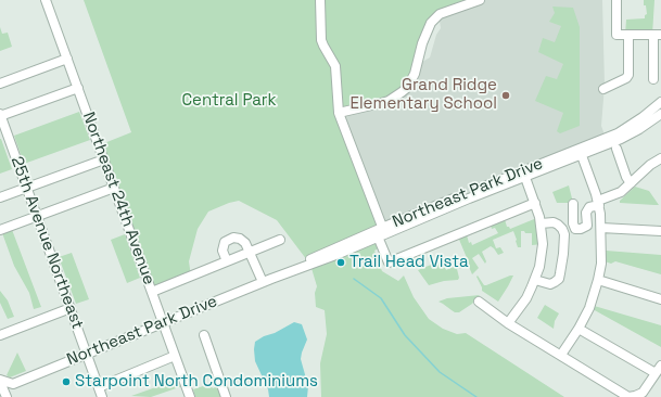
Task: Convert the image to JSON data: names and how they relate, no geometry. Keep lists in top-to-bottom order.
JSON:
{
  "streets": {
    "street": ["Northeast Park Drive", "Northeast 24th Avenue", "25th Avenue Northeast"]
  },
  "crossings": [
    ["Northeast Park Drive", "Northeast 24th Avenue"],
    ["Northeast Park Drive", "25th Avenue Northeast"]
  ],
  "parks": ["Central Park"],
  "places": ["Grand Ridge Elementary School", "Trail Head Vista", "Starpoint North Condominiums"]
}
